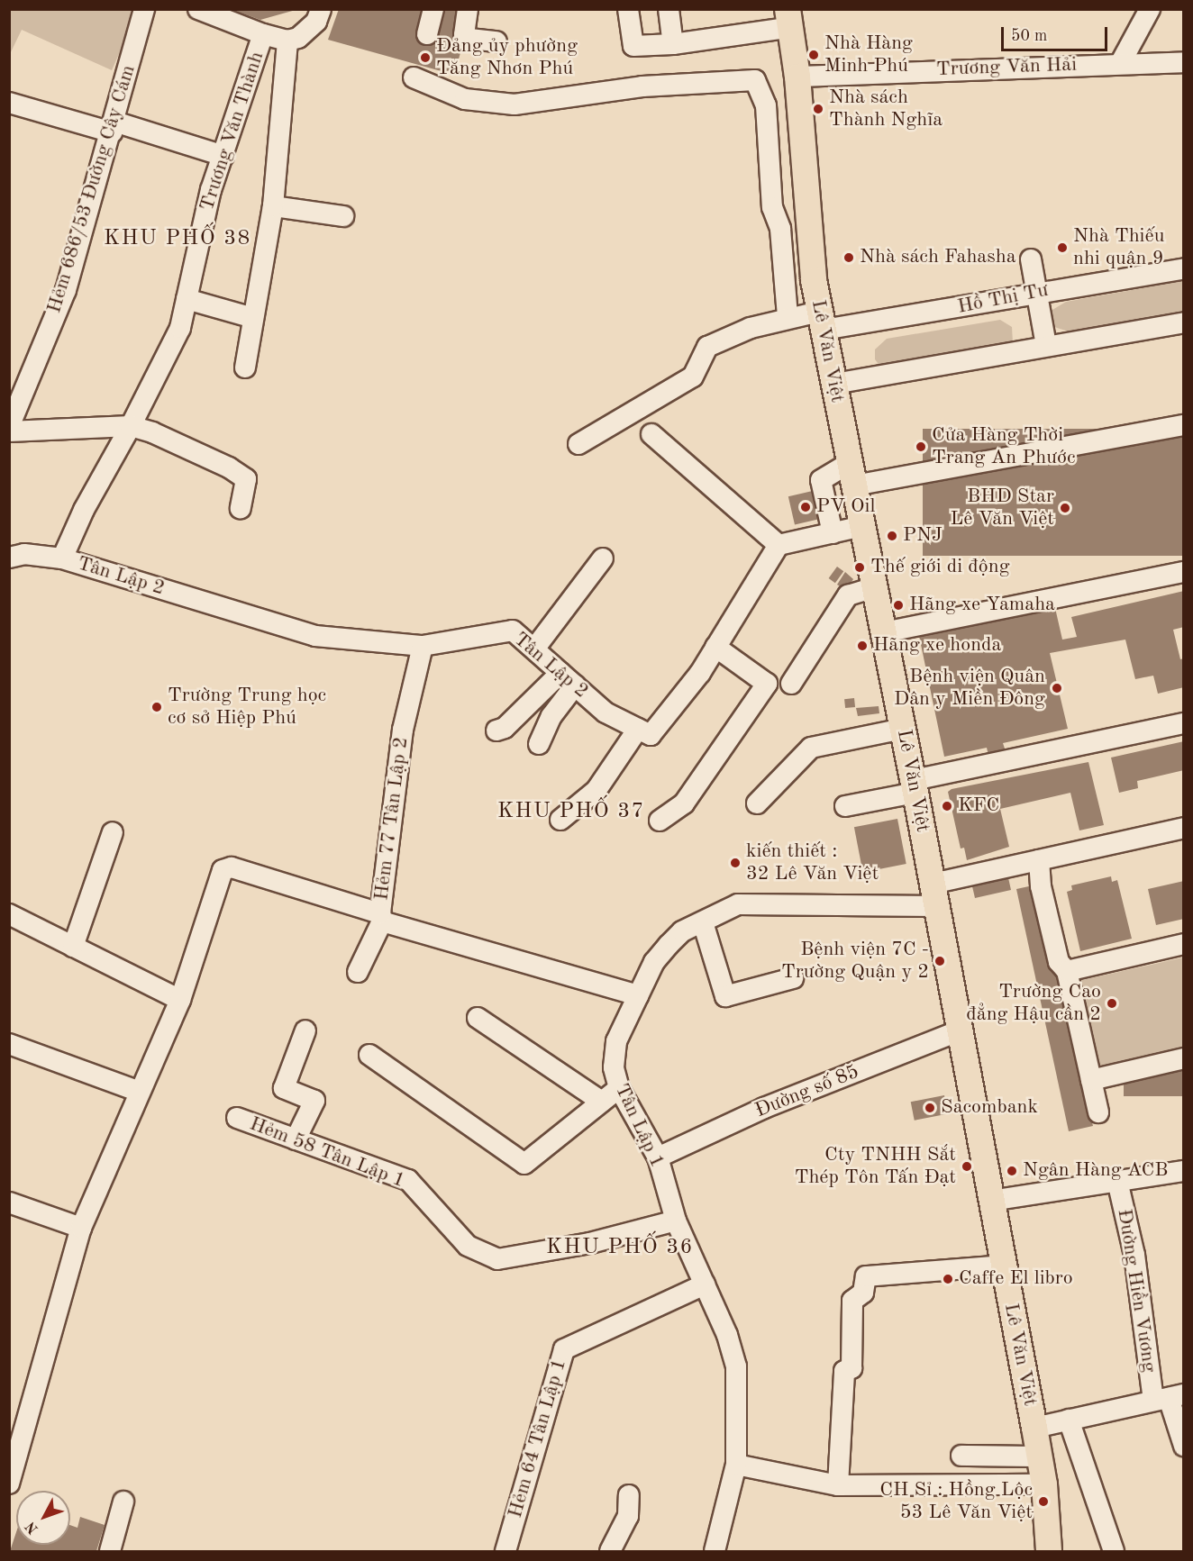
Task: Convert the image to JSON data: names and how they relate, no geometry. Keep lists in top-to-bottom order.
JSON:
{
  "streets": {
    "main road": ["Lê Văn Việt"],
    "street": [
      "Trương Văn Hải",
      "Trương Văn Thành",
      "Hẻm 686/53 Đường Cây Cám",
      "Hồ Thị Tư",
      "Tân Lập 2",
      "Hẻm 77 Tân Lập 2",
      "Đường số 85",
      "Tân Lập 1",
      "Hẻm 58 Tân Lập 1",
      "Đường Hiền Vương",
      "Hẻm 64 Tân Lập 1"
    ]
  },
  "crossings": [
    ["Trương Văn Hải", "Lê Văn Việt"],
    ["Trương Văn Thành", "Tân Lập 2"],
    ["Hồ Thị Tư", "Lê Văn Việt"],
    ["Lê Văn Việt", "Đường số 85"],
    ["Lê Văn Việt", "Tân Lập 1"],
    ["Tân Lập 2", "Hẻm 77 Tân Lập 2"],
    ["Hẻm 77 Tân Lập 2", "Tân Lập 1"],
    ["Đường số 85", "Tân Lập 1"],
    ["Tân Lập 1", "Hẻm 58 Tân Lập 1"],
    ["Tân Lập 1", "Hẻm 64 Tân Lập 1"]
  ],
  "districts": ["KHU PHỐ 38", "KHU PHỐ 37", "KHU PHỐ 36"],
  "places": [
    "Nhà Hàng Minh Phú",
    "Đảng ủy phường Tăng Nhơn Phú",
    "Nhà sách Thành Nghĩa",
    "Nhà Thiếu nhi quận 9",
    "Nhà sách Fahasha",
    "Cửa Hàng Thời Trang An Phước",
    "PV Oil",
    "BHD Star Lê Văn Việt",
    "PNJ",
    "Thế giới di động",
    "Hãng xe Yamaha",
    "Hãng xe honda",
    "Bệnh viện Quân Dân y Miền Đông",
    "Trường Trung học cơ sở Hiệp Phú",
    "KFC",
    "kiến thiết : 32 Lê Văn Việt",
    "Bệnh viện 7C - Trường Quận y 2",
    "Trường Cao đẳng Hậu cần 2",
    "Sacombank",
    "Cty TNHH Sắt Thép Tôn Tấn Đạt",
    "Ngân Hàng ACB",
    "Caffe El libro",
    "CH Sỉ : Hồng Lộc 53 Lê Văn Việt"
  ],
  "scale_bar": "50 m",
  "north": "bottom left"
}
